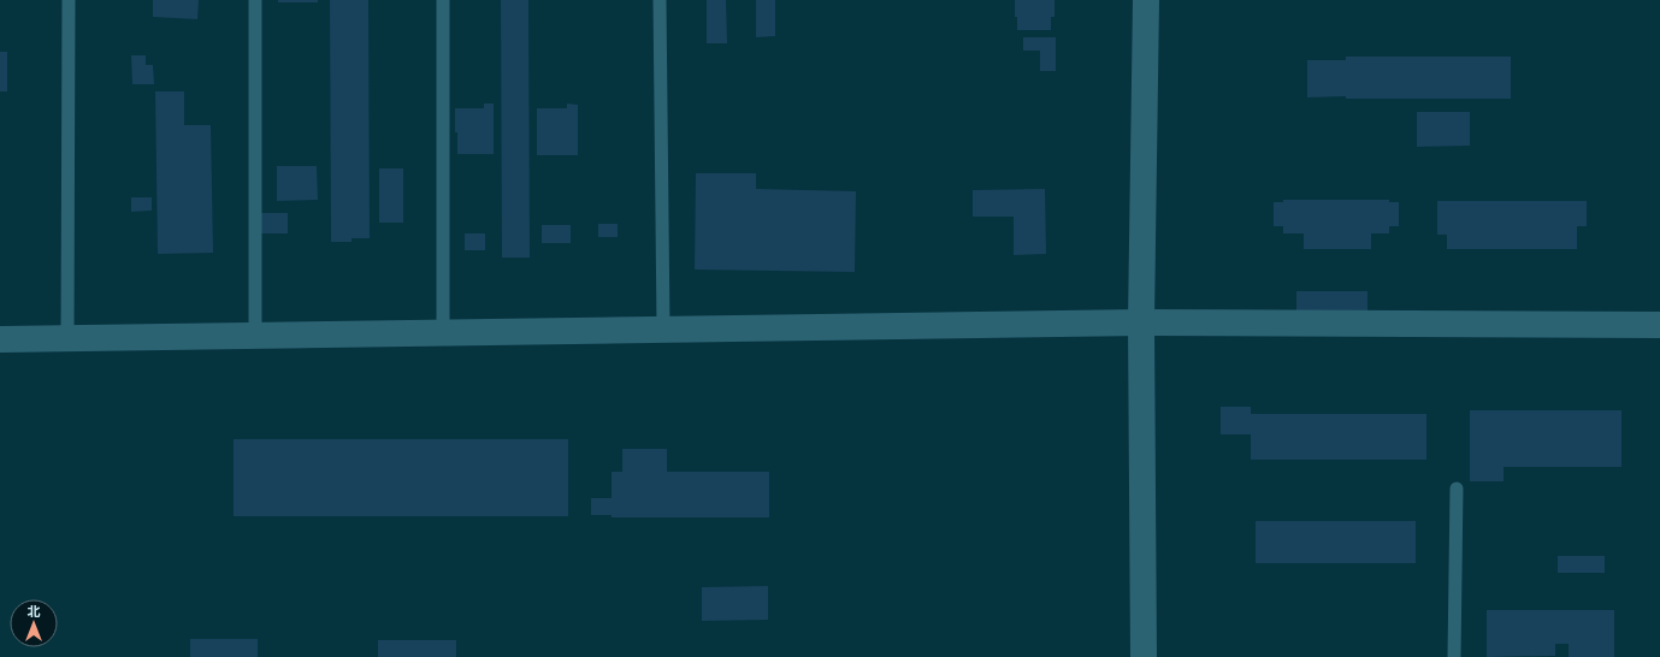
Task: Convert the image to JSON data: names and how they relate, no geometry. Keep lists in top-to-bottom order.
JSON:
{
  "north": "top"
}
